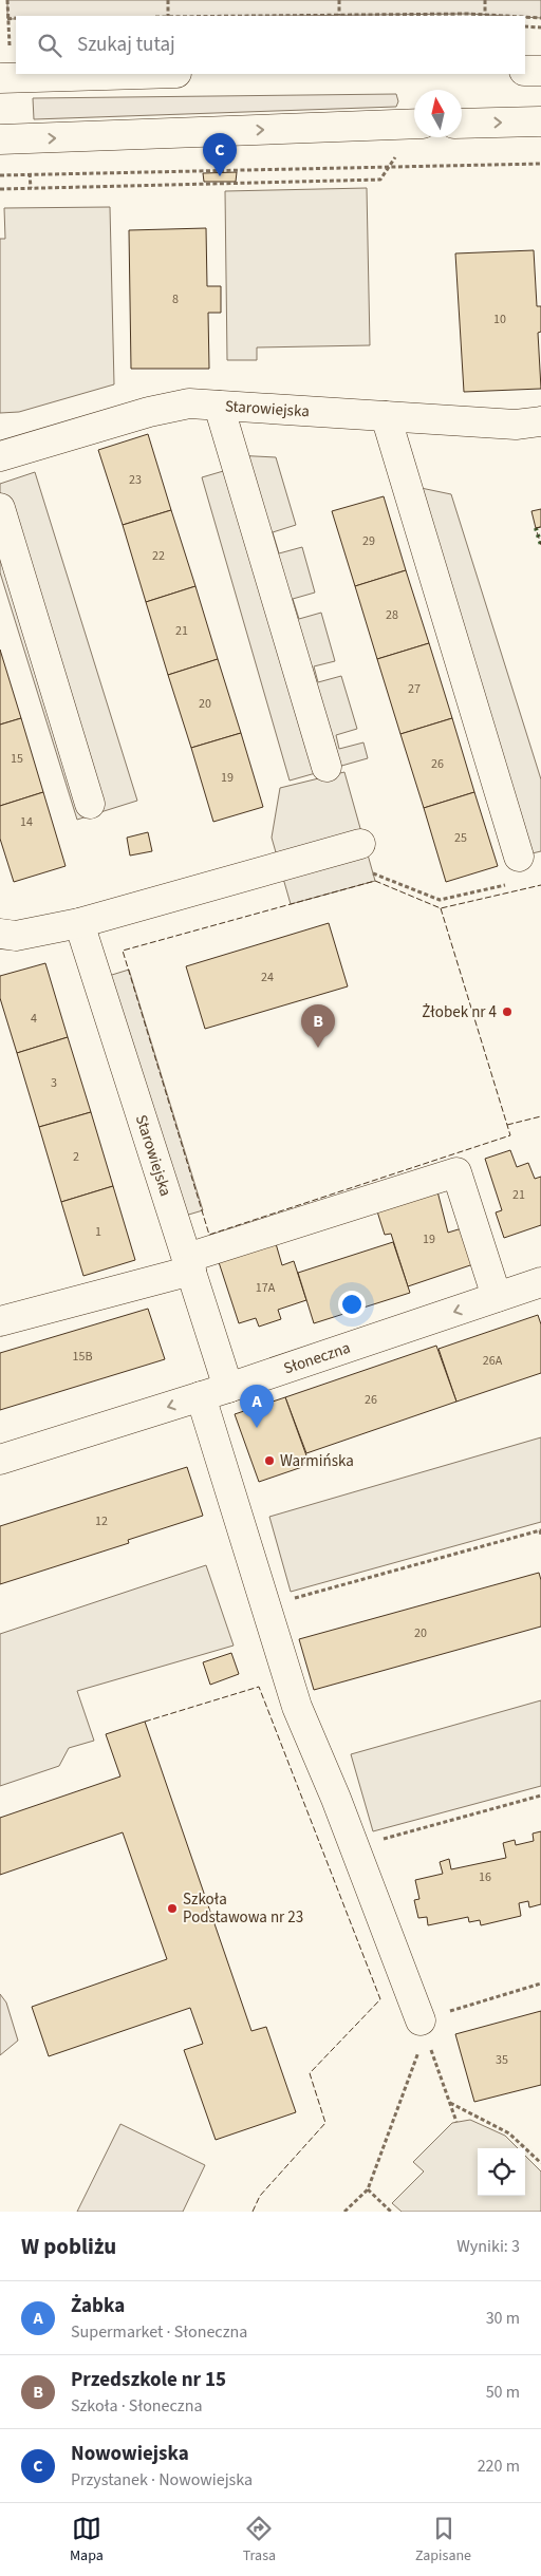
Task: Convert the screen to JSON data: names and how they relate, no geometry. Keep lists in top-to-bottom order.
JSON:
{
  "streets": {
    "street": ["Starowiejska", "Słoneczna"]
  },
  "crossings": [
    ["Starowiejska", "Słoneczna"]
  ],
  "places": ["Żłobek nr 4", "Warmińska", "Szkoła Podstawowa nr 23"],
  "house_numbers": [
    "8",
    "10",
    "23",
    "29",
    "22",
    "28",
    "21",
    "27",
    "20",
    "15",
    "26",
    "19",
    "14",
    "25",
    "24",
    "4",
    "3",
    "2",
    "21",
    "1",
    "19",
    "17A",
    "15B",
    "26A",
    "26",
    "12",
    "20",
    "16",
    "35"
  ],
  "north": "top",
  "page": {
    "search": "Szukaj tutaj",
    "pins": ["C", "B", "A"],
    "heading": ["W pobliżu", "Wyniki: 3"],
    "list": [
      {
        "mark": "A",
        "name": "Żabka",
        "note": "Supermarket · Słoneczna",
        "value": "30 m"
      },
      {
        "mark": "B",
        "name": "Przedszkole nr 15",
        "note": "Szkoła · Słoneczna",
        "value": "50 m"
      },
      {
        "mark": "C",
        "name": "Nowowiejska",
        "note": "Przystanek · Nowowiejska",
        "value": "220 m"
      }
    ],
    "nav": ["Mapa", "Trasa", "Zapisane"]
  }
}
